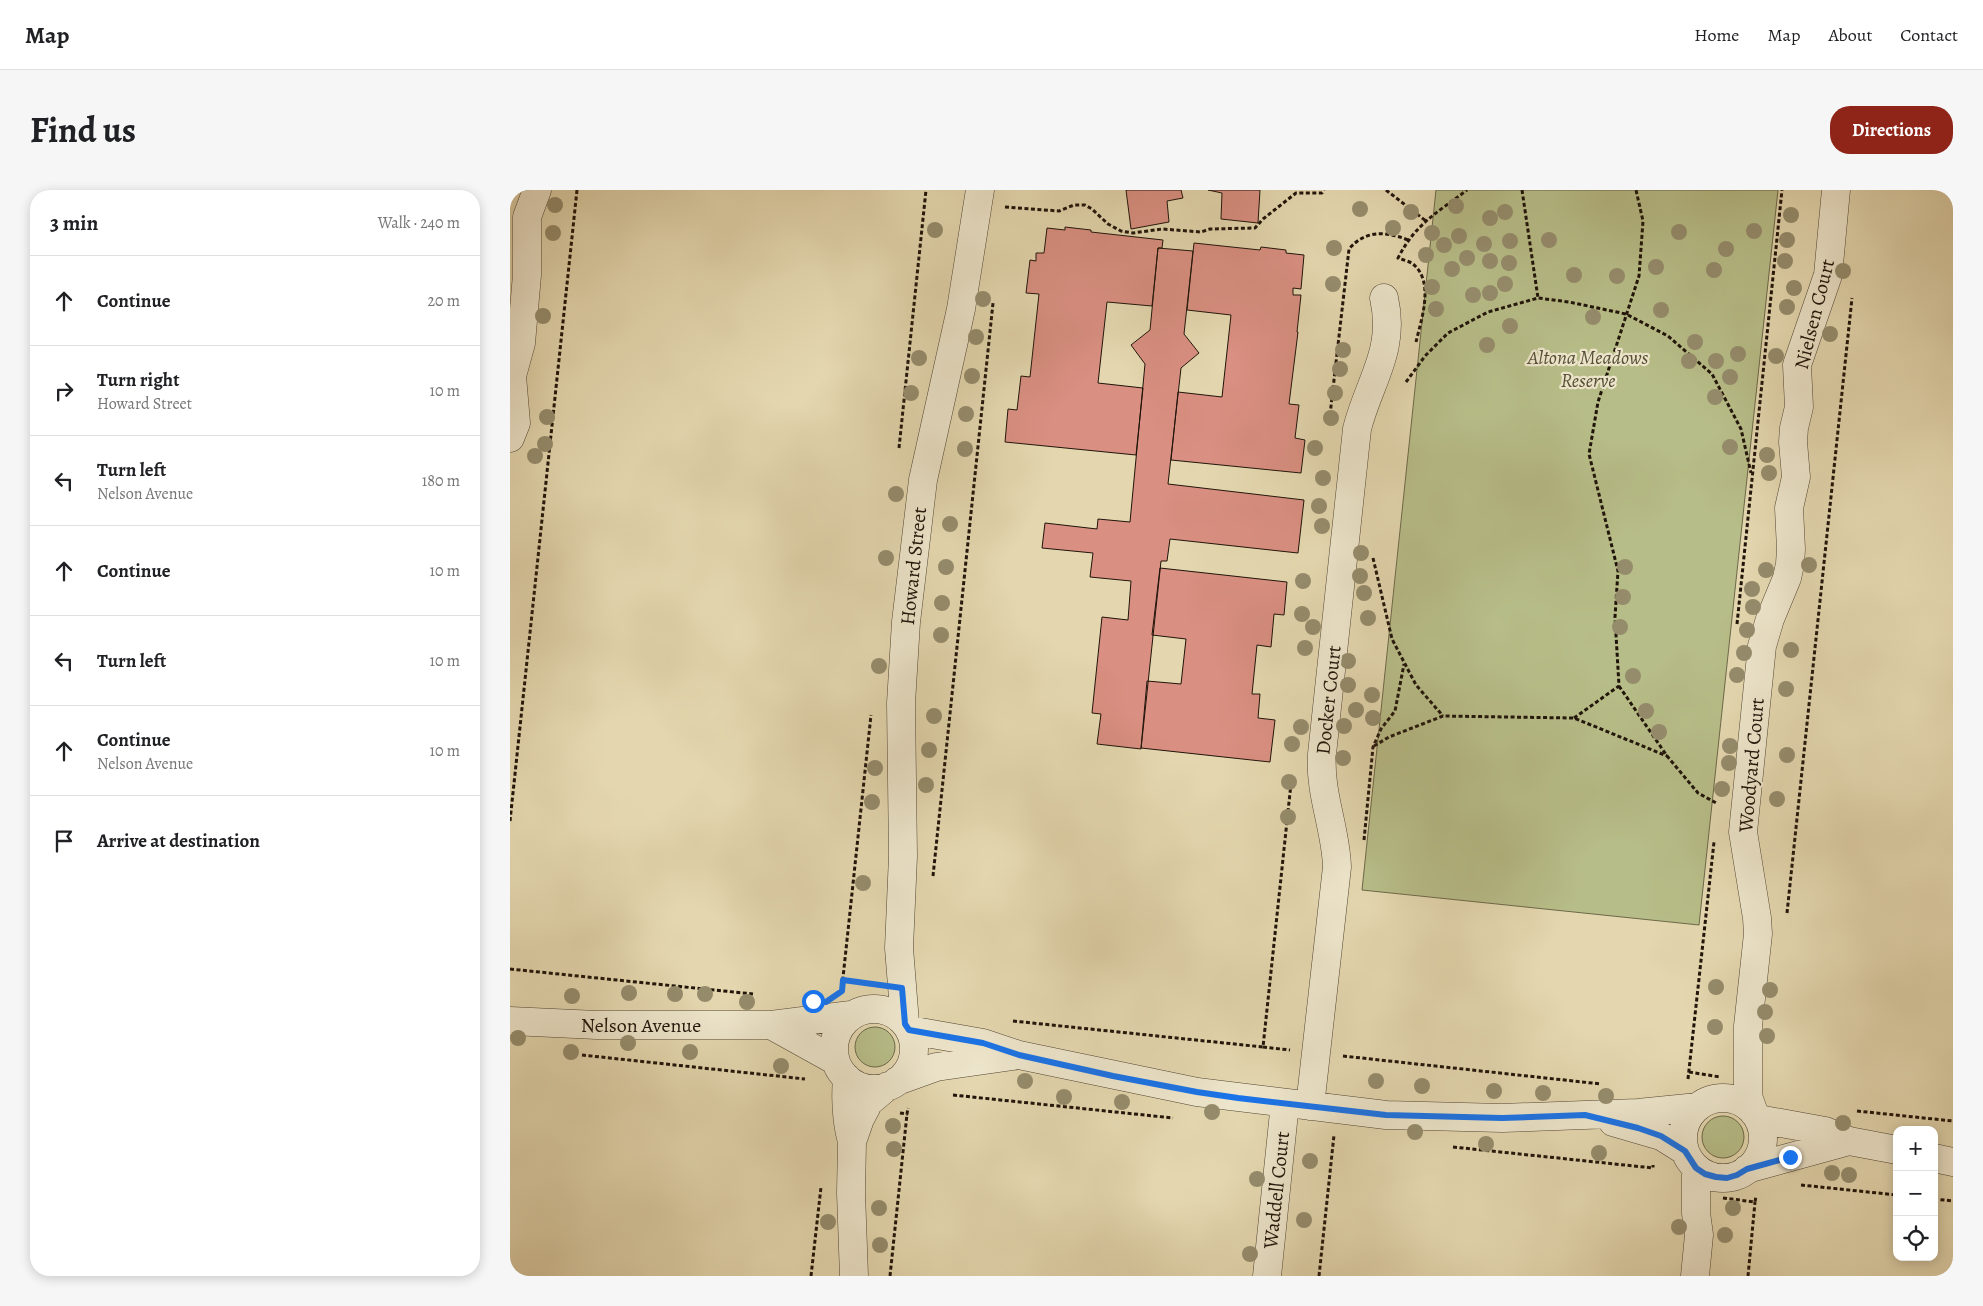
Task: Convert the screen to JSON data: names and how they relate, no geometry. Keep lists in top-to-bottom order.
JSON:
{
  "streets": {
    "street": [
      "Nielsen Court",
      "Howard Street",
      "Docker Court",
      "Woodyard Court",
      "Nelson Avenue",
      "Waddell Court"
    ]
  },
  "crossings": [
    ["Nielsen Court", "Woodyard Court"],
    ["Howard Street", "Nelson Avenue"],
    ["Docker Court", "Waddell Court"]
  ],
  "parks": ["Altona Meadows Reserve"],
  "page": {
    "header": "Map",
    "nav": [
      "Home",
      "Map",
      "About",
      "Contact"
    ],
    "title": "Find us",
    "buttons": "Directions",
    "heading": ["3 min", "Walk · 240 m"],
    "list": [
      ["Continue", "20 m"],
      ["Turn right", "Howard Street", "10 m"],
      ["Turn left", "Nelson Avenue", "180 m"],
      ["Continue", "10 m"],
      ["Turn left", "10 m"],
      ["Continue", "Nelson Avenue", "10 m"],
      "Arrive at destination"
    ],
    "map_buttons": ["+", "−"]
  }
}
